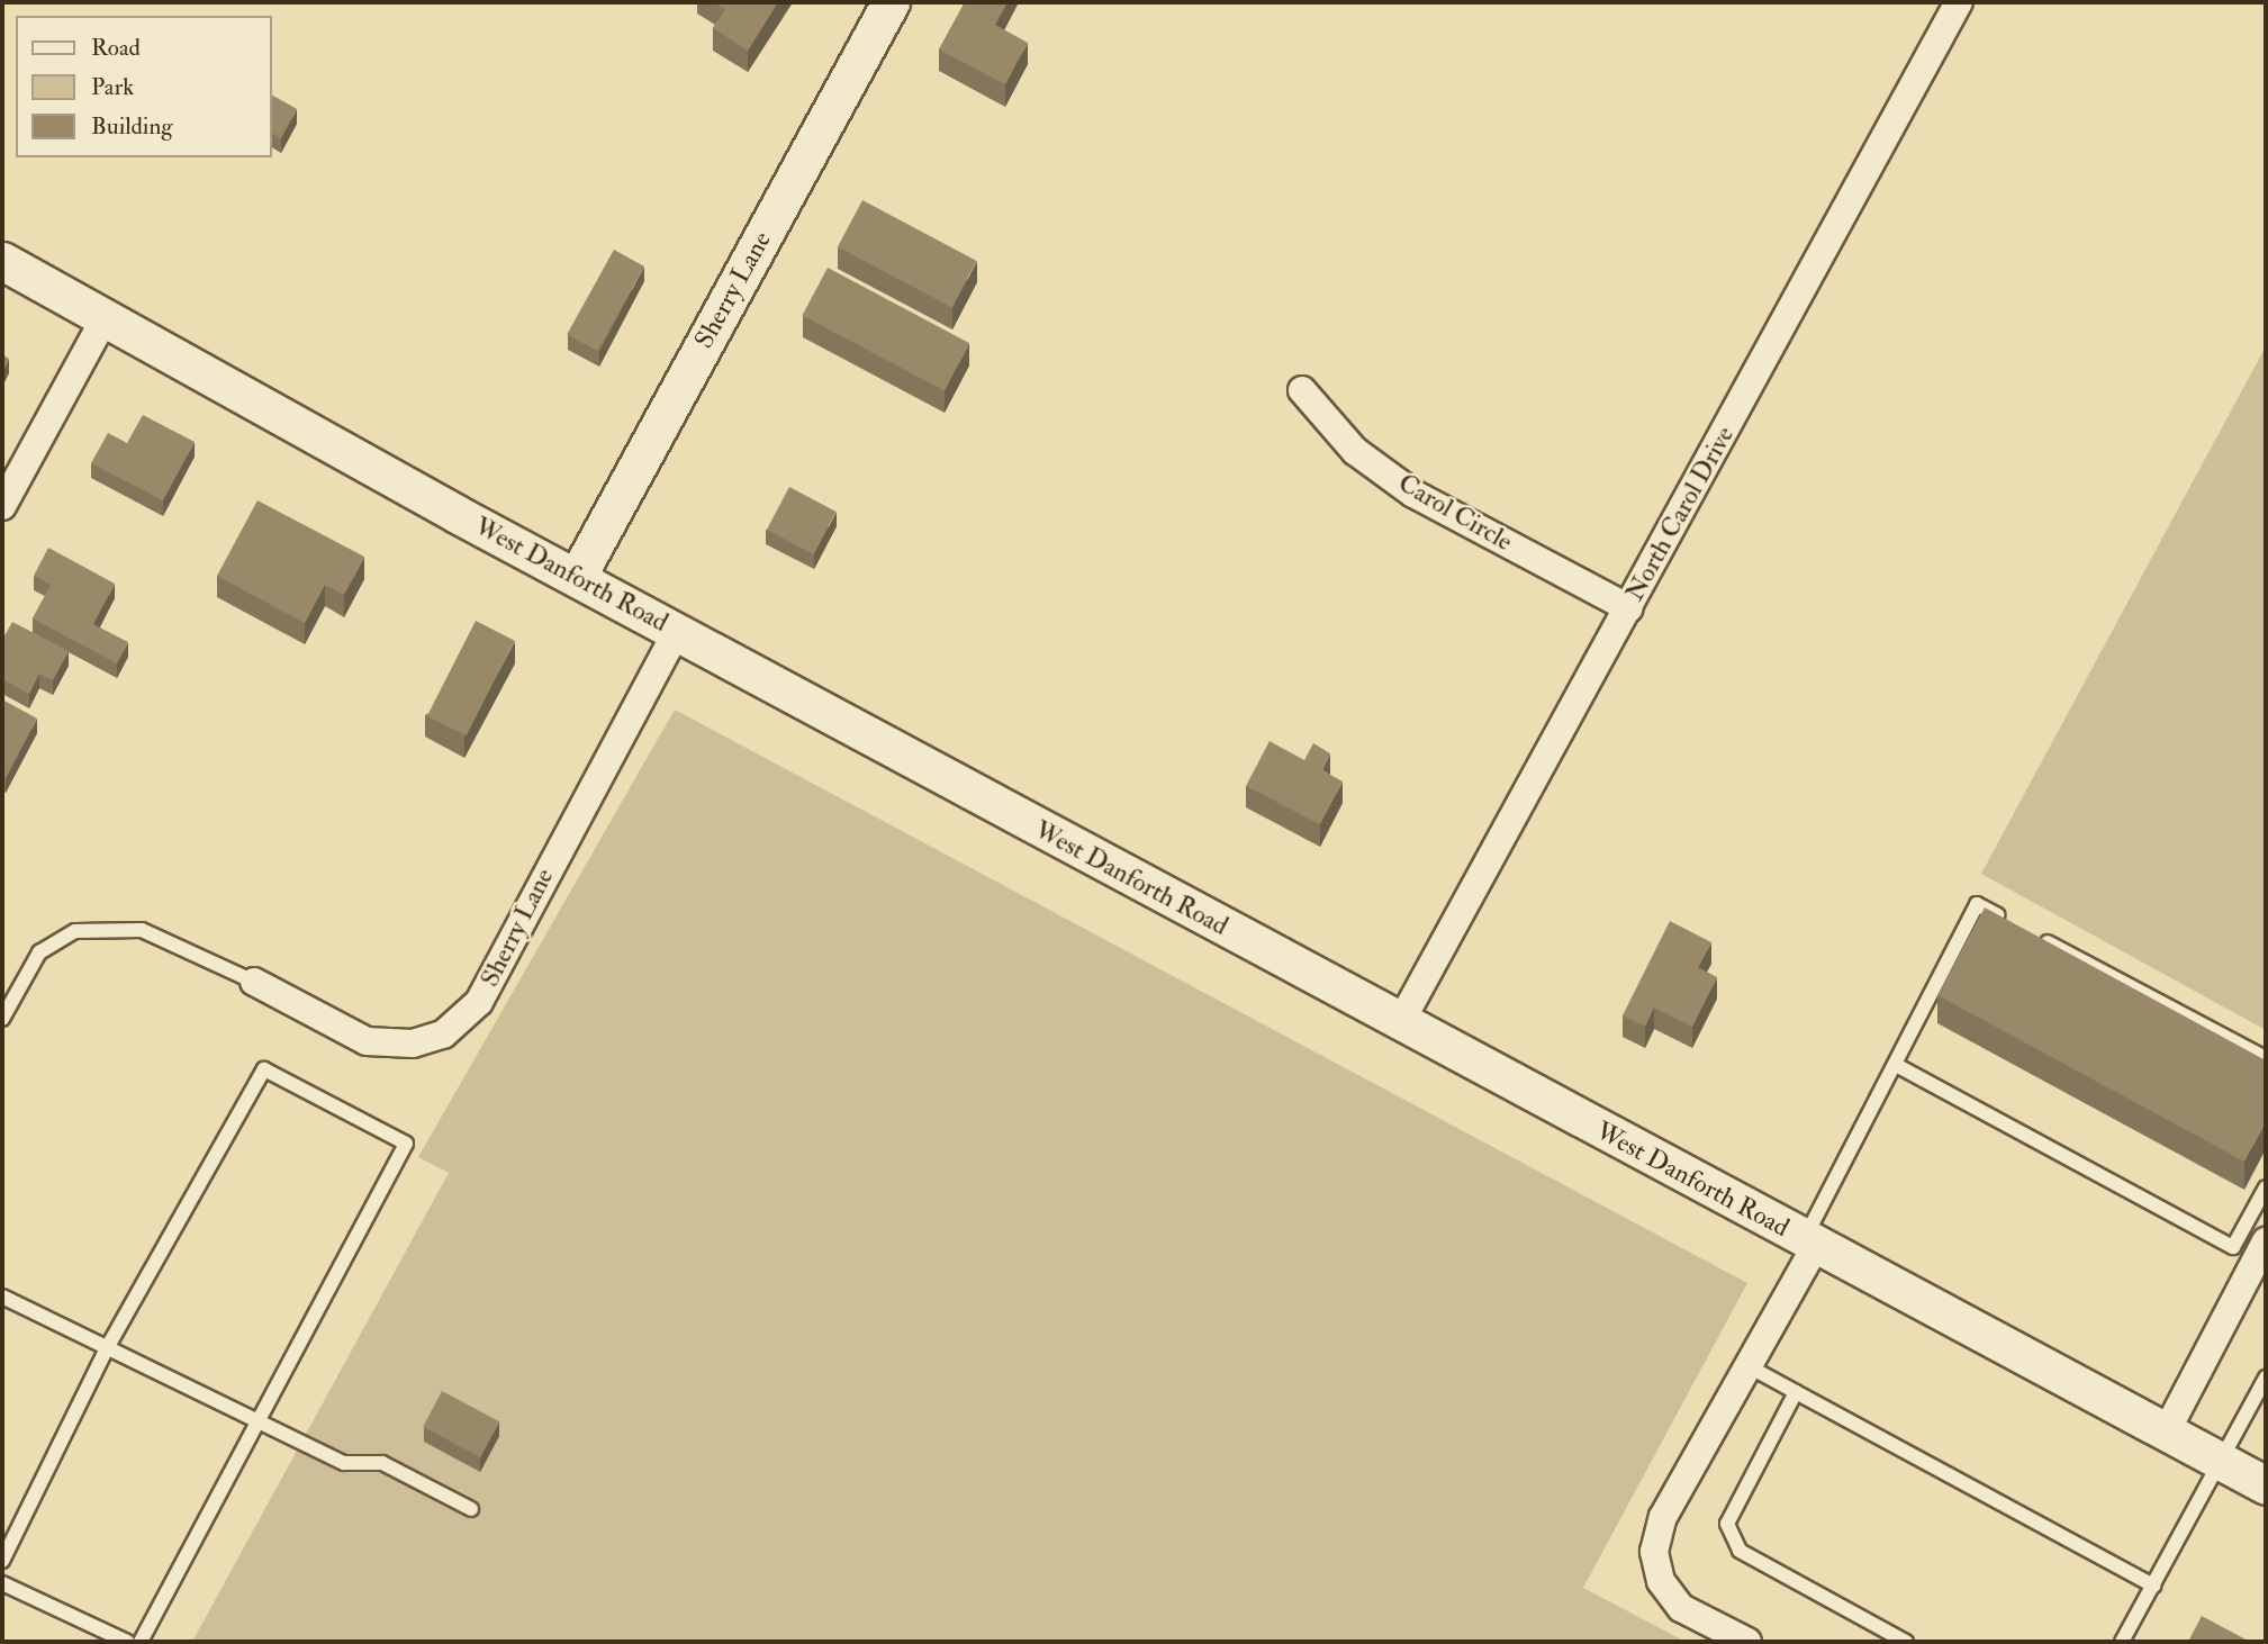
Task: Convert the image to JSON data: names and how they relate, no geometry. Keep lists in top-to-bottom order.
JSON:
{
  "streets": {
    "main road": ["Sherry Lane", "West Danforth Road"],
    "street": ["Carol Circle", "North Carol Drive"]
  },
  "crossings": [
    ["Sherry Lane", "West Danforth Road"],
    ["Carol Circle", "North Carol Drive"],
    ["North Carol Drive", "West Danforth Road"]
  ],
  "legend": ["Road", "Park", "Building"]
}
